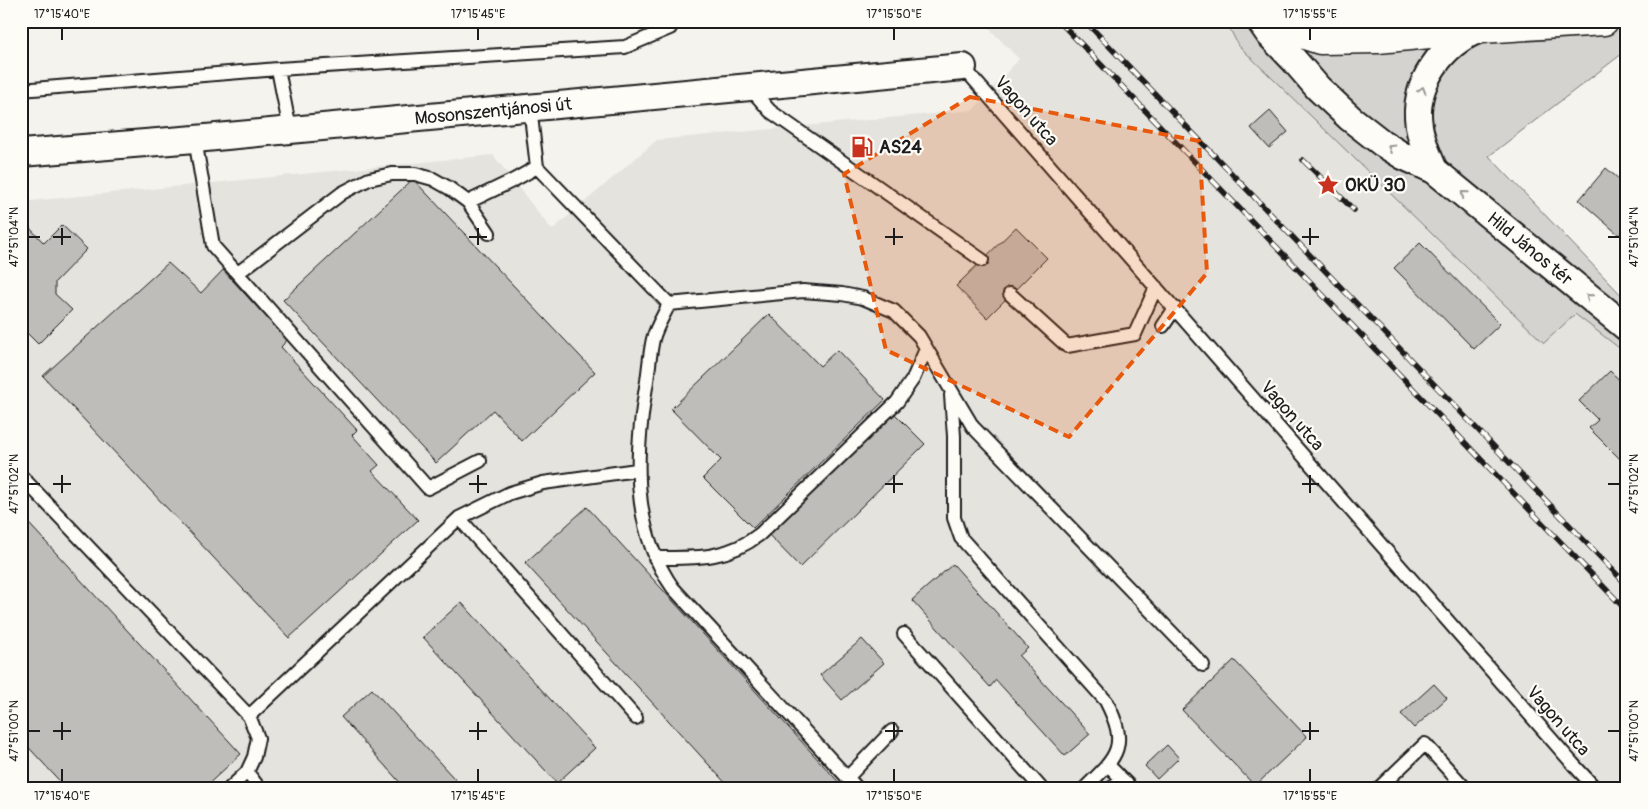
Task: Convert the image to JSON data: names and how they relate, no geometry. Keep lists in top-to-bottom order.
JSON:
{
  "streets": {
    "street": ["Mosonszentjánosi út", "Hild János tér"],
    "lane": ["Vagon utca"]
  },
  "crossings": [
    ["Mosonszentjánosi út", "Vagon utca"]
  ],
  "one_way": ["Hild János tér"],
  "places": {
    "fuel station": ["AS24"],
    "place": ["OKÜ 30"]
  },
  "coordinates": [
    "17°15'40\"E",
    "17°15'45\"E",
    "17°15'50\"E",
    "17°15'55\"E",
    "47°51'04\"N",
    "47°51'02\"N",
    "47°51'00\"N"
  ]
}
